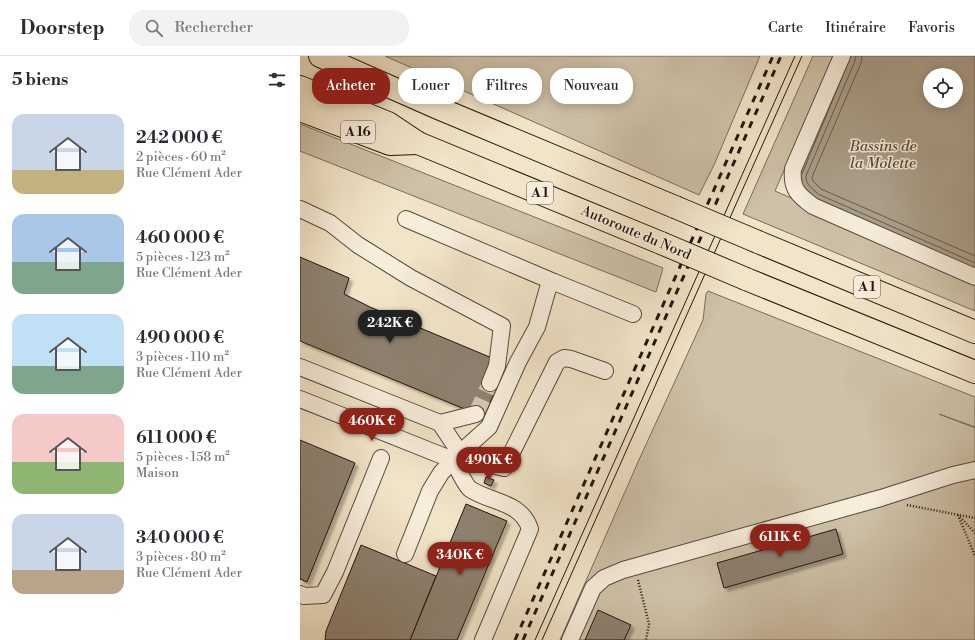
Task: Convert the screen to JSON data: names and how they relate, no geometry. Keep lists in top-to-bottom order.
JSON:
{
  "streets": {
    "highway": ["A 16", "A 1", "Autoroute du Nord"]
  },
  "crossings": [
    ["A 16", "Autoroute du Nord"]
  ],
  "water": ["Bassins de la Molette"],
  "page": {
    "header": "Doorstep",
    "search": "Rechercher",
    "nav": ["Carte", "Itinéraire", "Favoris"],
    "heading": "5 biens",
    "chip": [
      "Acheter",
      "Louer",
      "Filtres",
      "Nouveau"
    ],
    "list": [
      {
        "name": "242 000 €",
        "note": "2 pièces · 60 m² · Rue Clément Ader"
      },
      {
        "name": "460 000 €",
        "note": "5 pièces · 123 m² · Rue Clément Ader"
      },
      {
        "name": "490 000 €",
        "note": "3 pièces · 110 m² · Rue Clément Ader"
      },
      {
        "name": "611 000 €",
        "note": "5 pièces · 158 m² · Maison"
      },
      {
        "name": "340 000 €",
        "note": "3 pièces · 80 m² · Rue Clément Ader"
      }
    ],
    "price": [
      "242K €",
      "460K €",
      "490K €",
      "611K €",
      "340K €"
    ]
  }
}
